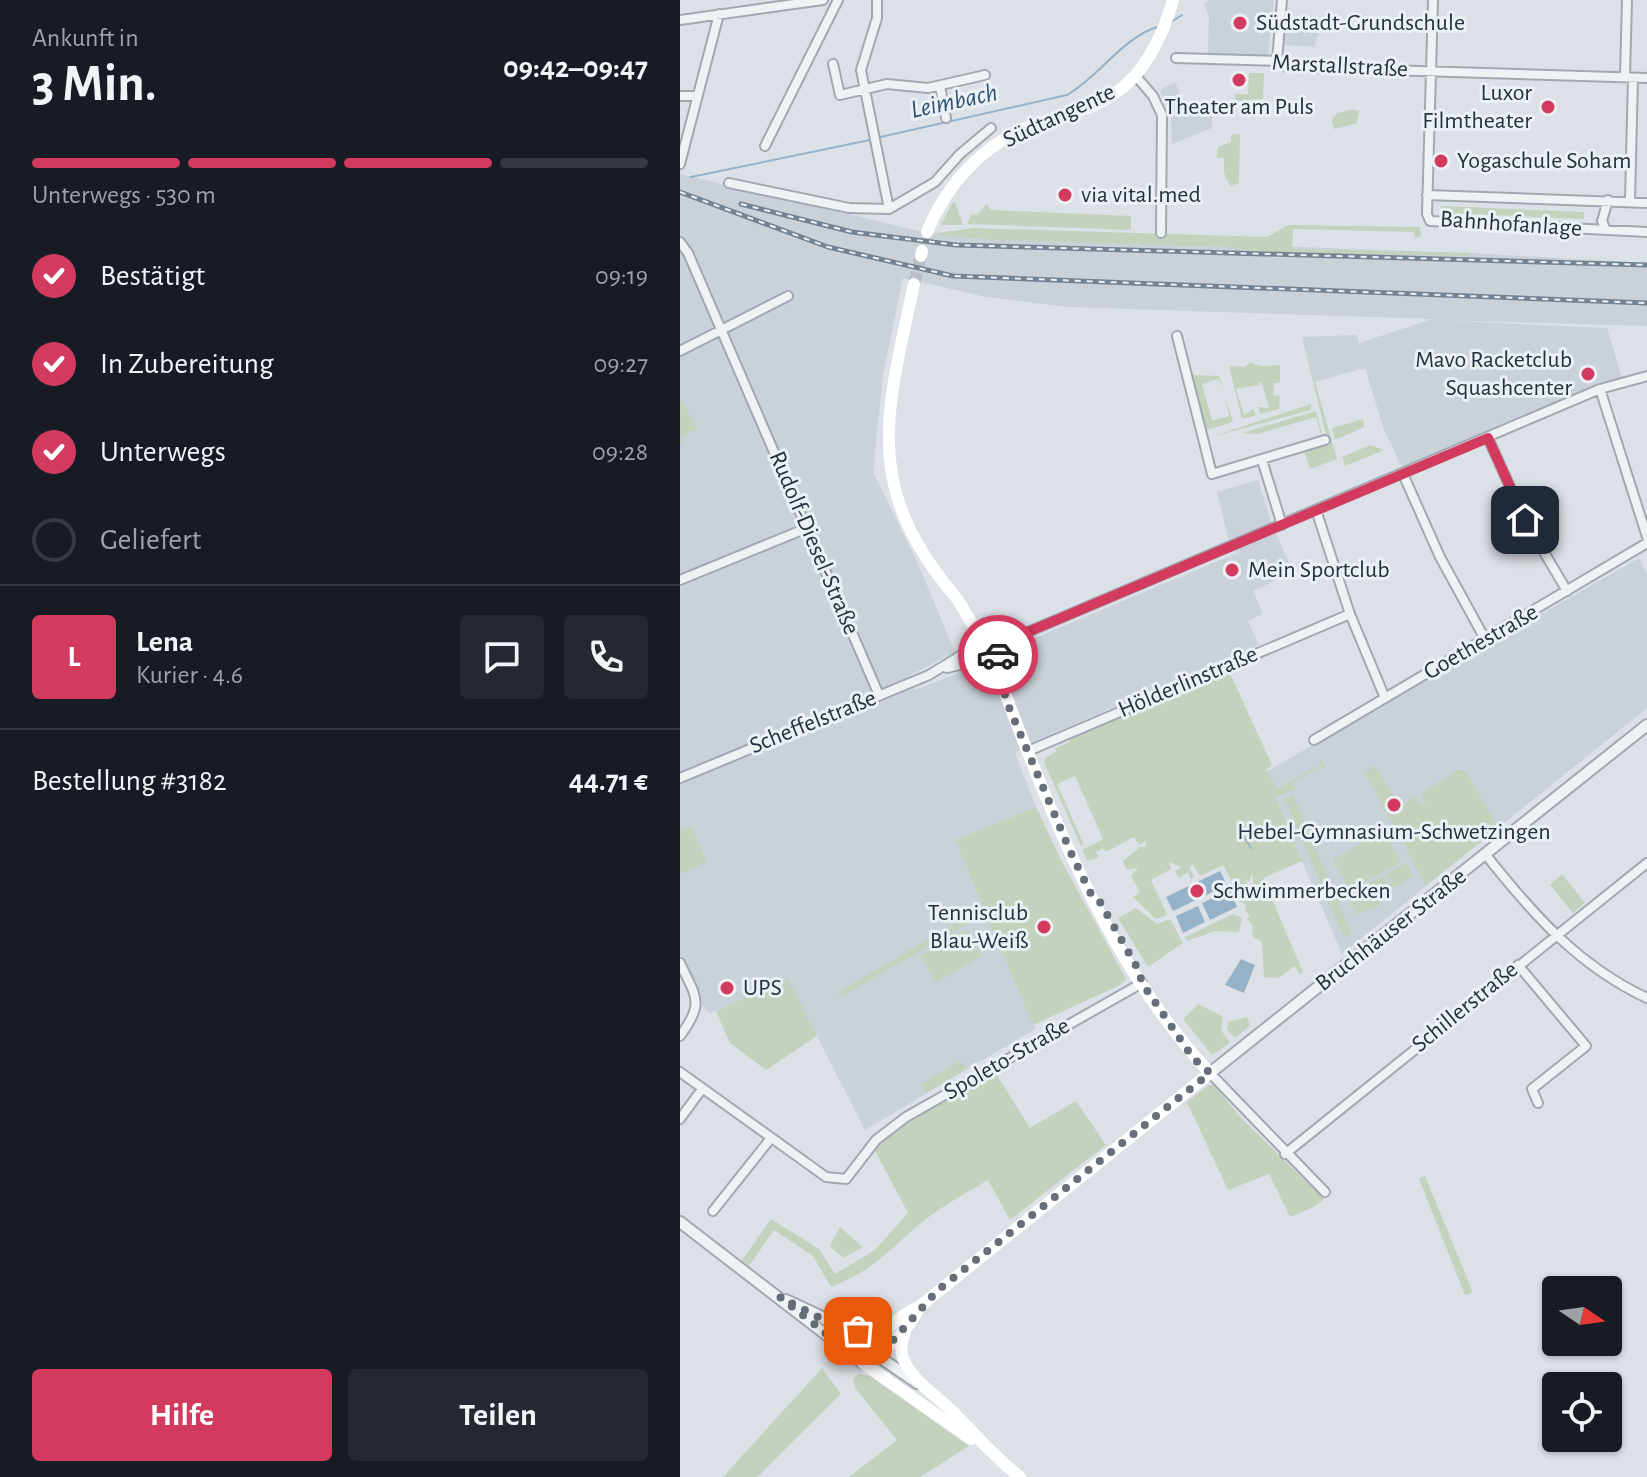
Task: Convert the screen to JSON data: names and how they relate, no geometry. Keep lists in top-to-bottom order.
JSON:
{
  "streets": {
    "main road": ["Südtangente"],
    "street": [
      "Marstallstraße",
      "Bahnhofanlage",
      "Rudolf-Diesel-Straße",
      "Goethestraße",
      "Hölderlinstraße",
      "Scheffelstraße",
      "Bruchhäuser Straße",
      "Schillerstraße",
      "Spoleto-Straße"
    ]
  },
  "crossings": [
    ["Rudolf-Diesel-Straße", "Scheffelstraße"]
  ],
  "water": ["Leimbach"],
  "places": [
    "Südstadt-Grundschule",
    "Theater am Puls",
    "Luxor Filmtheater",
    "Yogaschule Soham",
    "via vital.med",
    "Mavo Racketclub Squashcenter",
    "Mein Sportclub",
    "Hebel-Gymnasium-Schwetzingen",
    "Schwimmerbecken",
    "Tennisclub Blau-Weiß",
    "UPS"
  ],
  "north": "right",
  "page": {
    "heading": ["3 Min.", "Ankunft in", "09:42–09:47"],
    "panel": [
      "Lena",
      "Kurier · 4.6",
      "Bestellung #3182",
      "44.71 €"
    ],
    "bar": "Unterwegs · 530 m",
    "list": [
      ["Bestätigt", "09:19"],
      ["In Zubereitung", "09:27"],
      ["Unterwegs", "09:28"],
      "Geliefert"
    ],
    "round": "L",
    "buttons": ["Hilfe", "Teilen"]
  }
}
